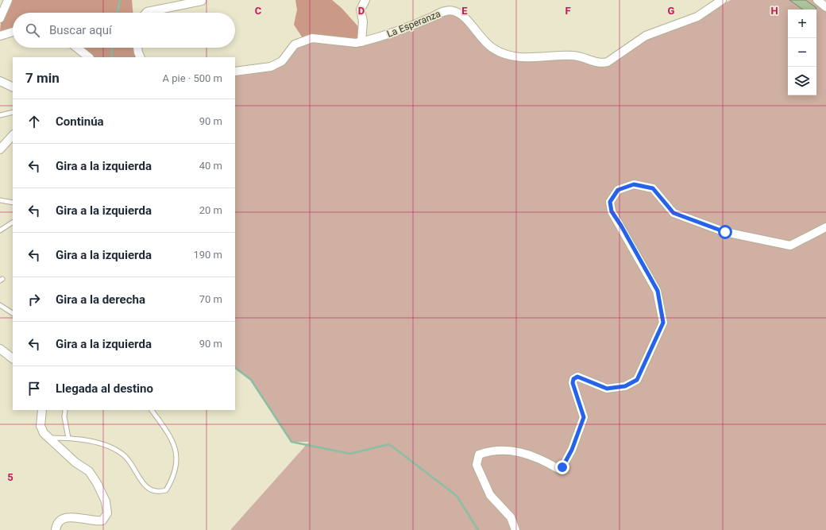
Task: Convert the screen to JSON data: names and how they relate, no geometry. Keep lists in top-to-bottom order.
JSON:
{
  "streets": {
    "street": ["La Esperanza"]
  },
  "page": {
    "map_buttons": ["+", "−"],
    "search": "Buscar aquí",
    "heading": ["7 min", "A pie · 500 m"],
    "list": [
      ["Continúa", "90 m"],
      ["Gira a la izquierda", "40 m"],
      ["Gira a la izquierda", "20 m"],
      ["Gira a la izquierda", "190 m"],
      ["Gira a la derecha", "70 m"],
      ["Gira a la izquierda", "90 m"],
      "Llegada al destino"
    ]
  },
  "grid": {
    "columns": [
      "C",
      "D",
      "E",
      "F",
      "G",
      "H"
    ],
    "rows": ["5"]
  }
}
